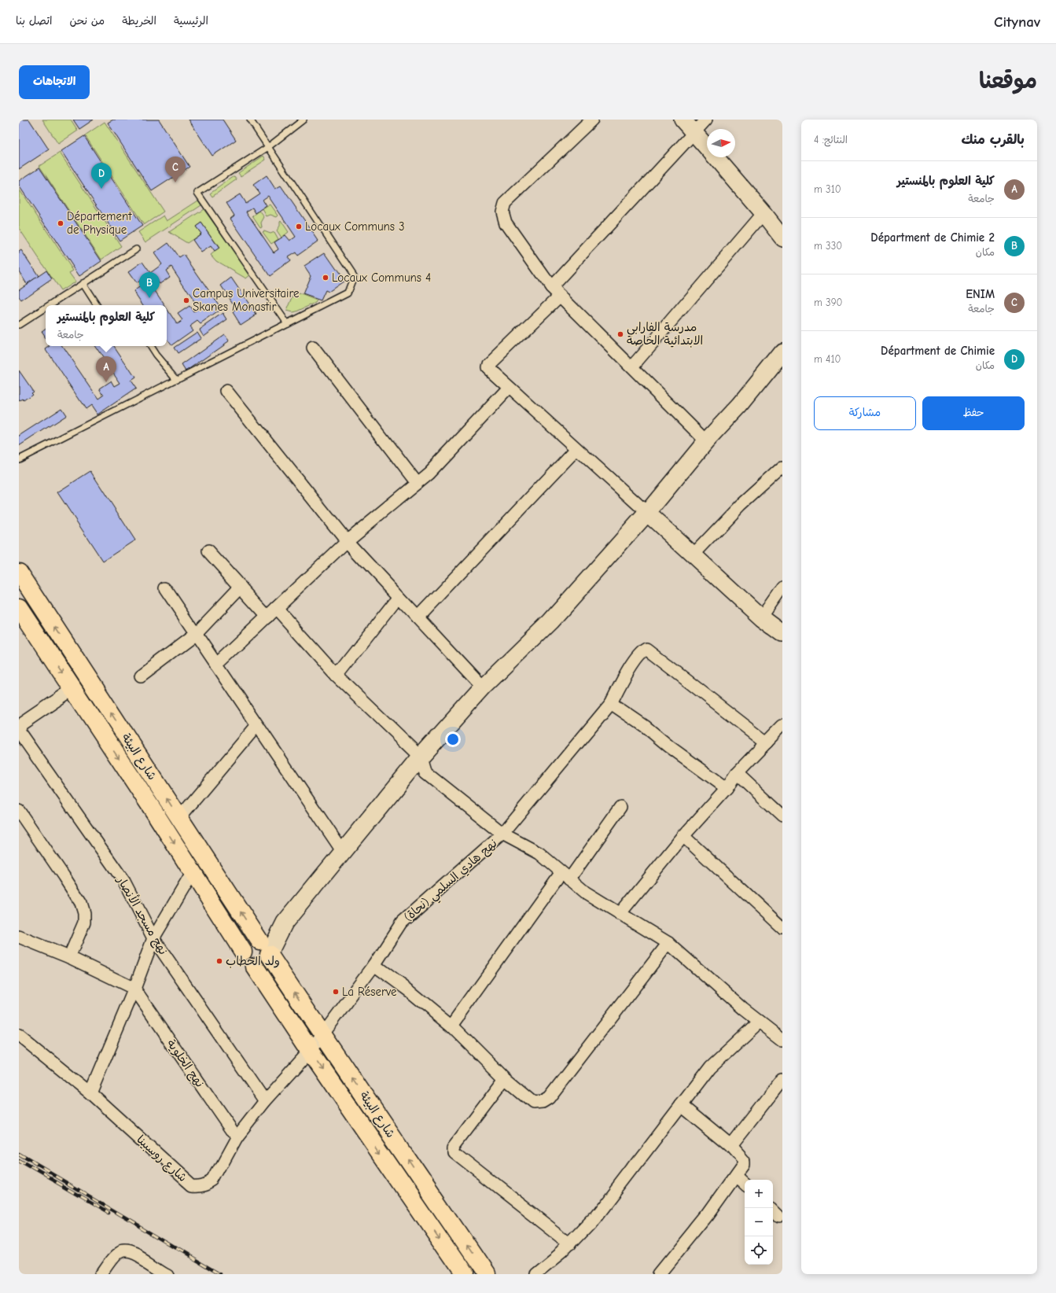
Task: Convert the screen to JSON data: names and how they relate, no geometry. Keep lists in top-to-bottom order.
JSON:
{
  "streets": {
    "main road": ["شارع البيئة"],
    "street": [
      "نهج هادي السلمي (نحاة)",
      "نهج مسجد الأنصار",
      "نهج الخلوية",
      "شارع روسبينا"
    ]
  },
  "crossings": [
    ["شارع البيئة", "نهج هادي السلمي (نحاة)"],
    ["شارع البيئة", "شارع روسبينا"],
    ["نهج هادي السلمي (نحاة)", "شارع روسبينا"],
    ["نهج مسجد الأنصار", "شارع روسبينا"],
    ["نهج الخلوية", "شارع روسبينا"]
  ],
  "places": [
    "Département de Physique",
    "Locaux Communs 3",
    "Locaux Communs 4",
    "Campus Universitaire Skanes Monastir",
    "مدرسة الفارابي الابتدائية الخاصة",
    "ولد الحطاب",
    "La Réserve"
  ],
  "north": "right",
  "page": {
    "header": "Citynav",
    "nav": [
      "الرئيسية",
      "الخريطة",
      "من نحن",
      "اتصل بنا"
    ],
    "title": "موقعنا",
    "buttons": [
      "الاتجاهات",
      ["حفظ", "مشاركة"]
    ],
    "heading": ["بالقرب منك", "النتائج: 4"],
    "pins": [
      "C",
      "D",
      "B",
      "A"
    ],
    "list": [
      {
        "mark": "A",
        "name": "كلية العلوم بالمنستير",
        "note": "جامعة",
        "value": "310 m"
      },
      {
        "mark": "B",
        "name": "Départment de Chimie 2",
        "note": "مكان",
        "value": "330 m"
      },
      {
        "mark": "C",
        "name": "ENIM",
        "note": "جامعة",
        "value": "390 m"
      },
      {
        "mark": "D",
        "name": "Départment de Chimie",
        "note": "مكان",
        "value": "410 m"
      }
    ],
    "popup": ["كلية العلوم بالمنستير", "جامعة"],
    "map_buttons": ["+", "−"]
  }
}
